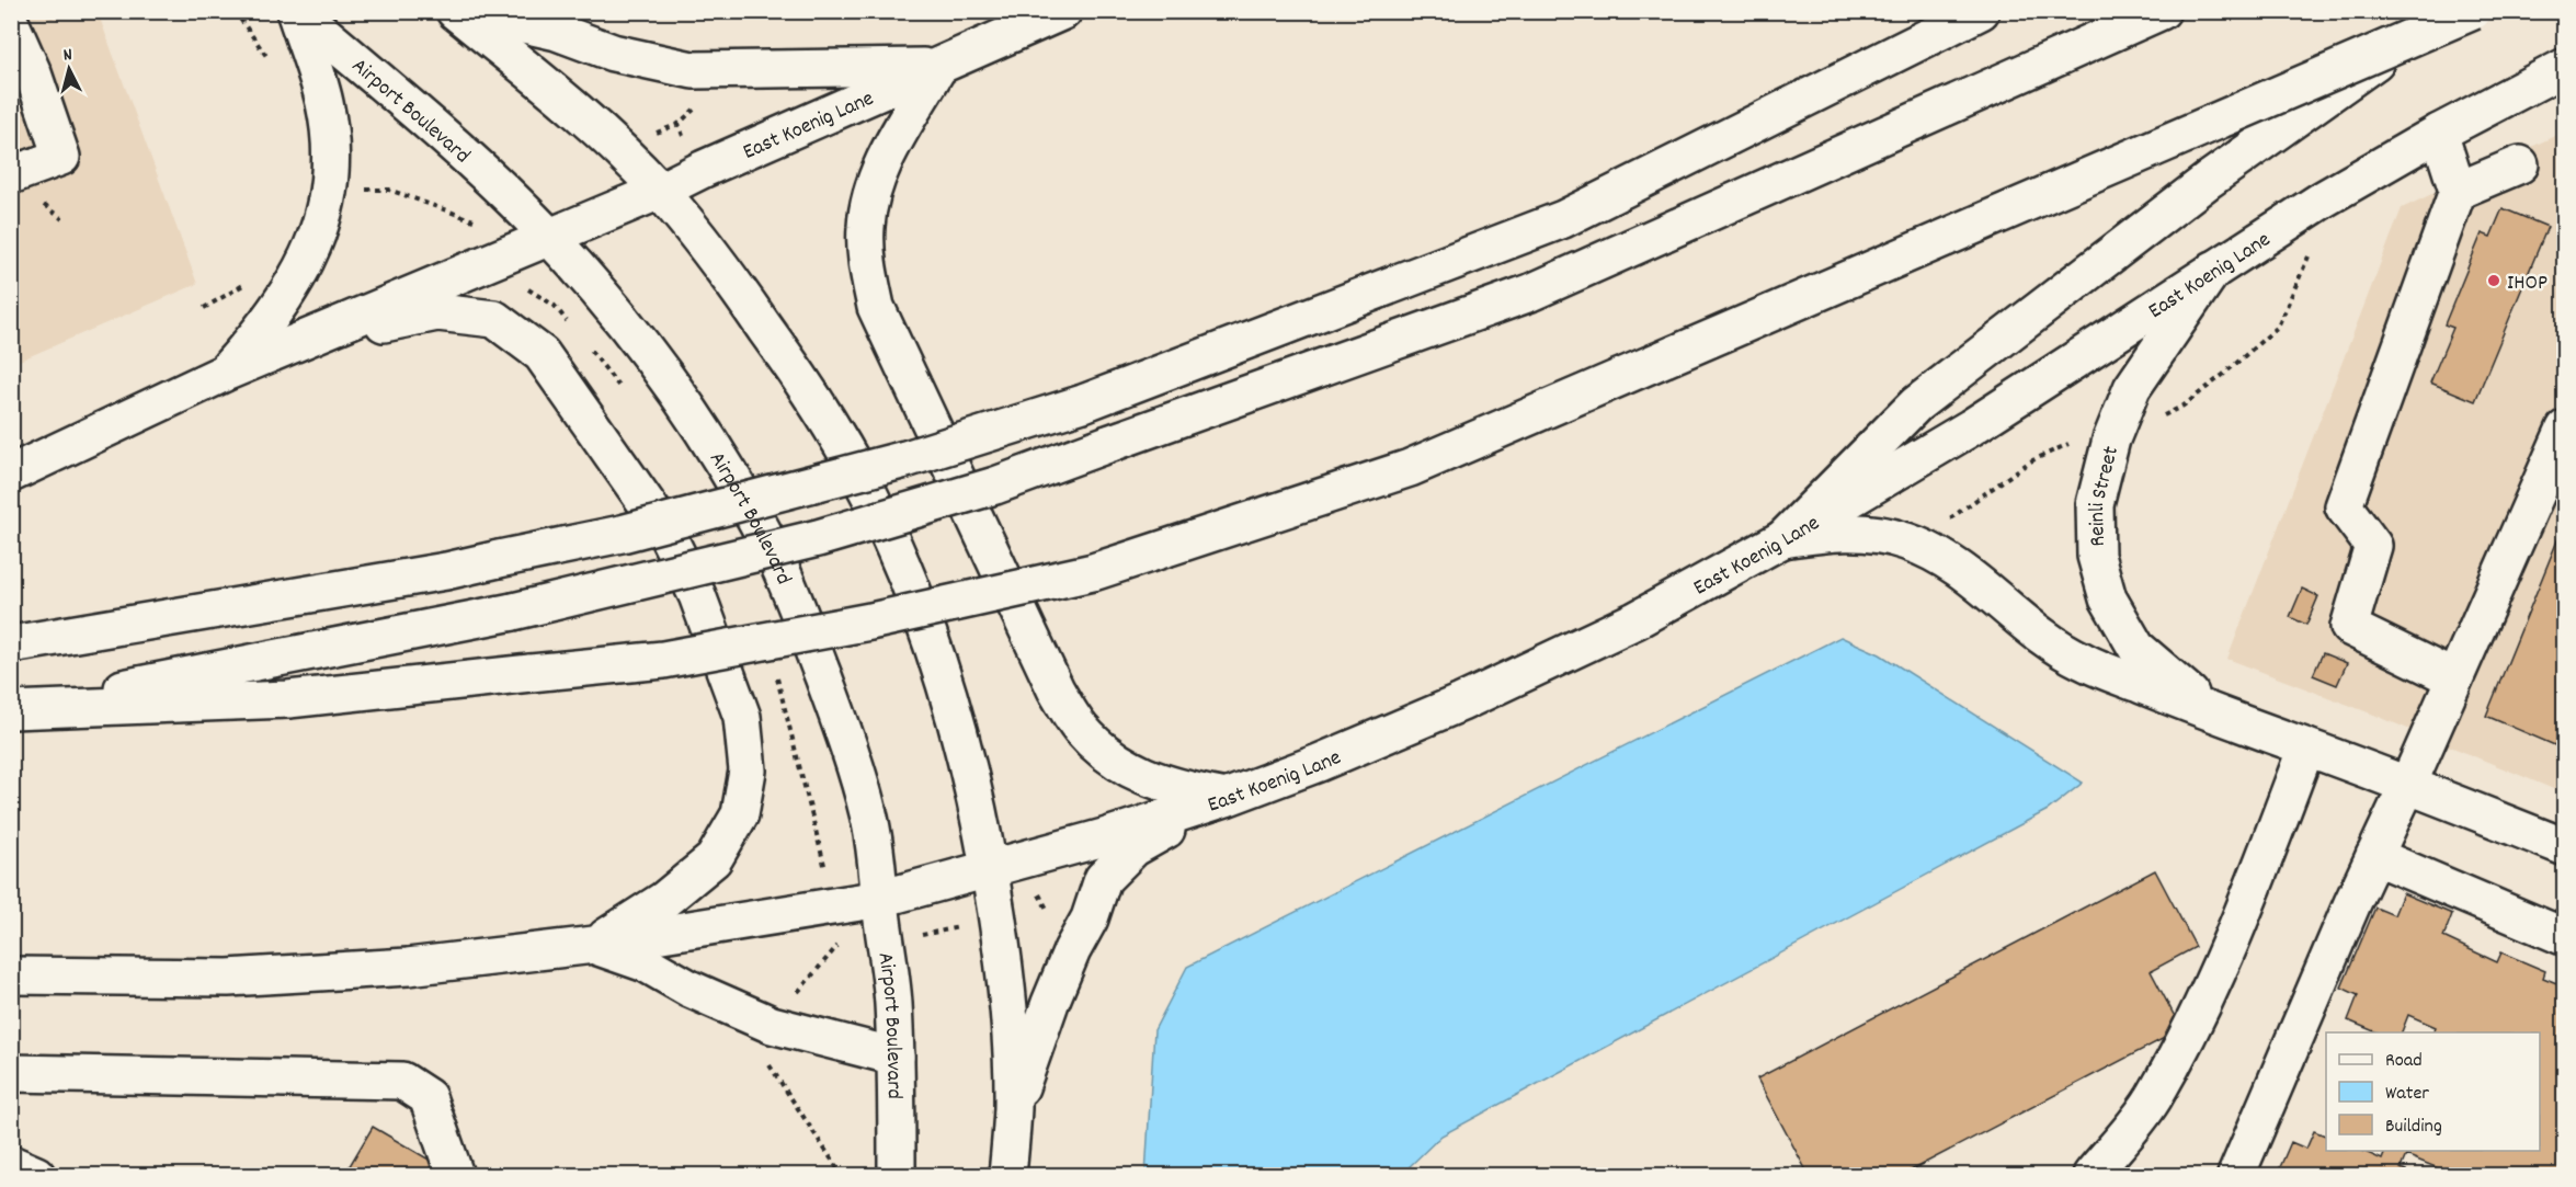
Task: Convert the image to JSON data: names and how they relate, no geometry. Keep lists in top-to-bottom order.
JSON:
{
  "streets": {
    "main road": ["Airport Boulevard", "East Koenig Lane", "Reinli Street"]
  },
  "crossings": [
    ["Airport Boulevard", "East Koenig Lane"],
    ["East Koenig Lane", "Reinli Street"]
  ],
  "places": ["IHOP"],
  "legend": ["Road", "Water", "Building"],
  "north": "top"
}
